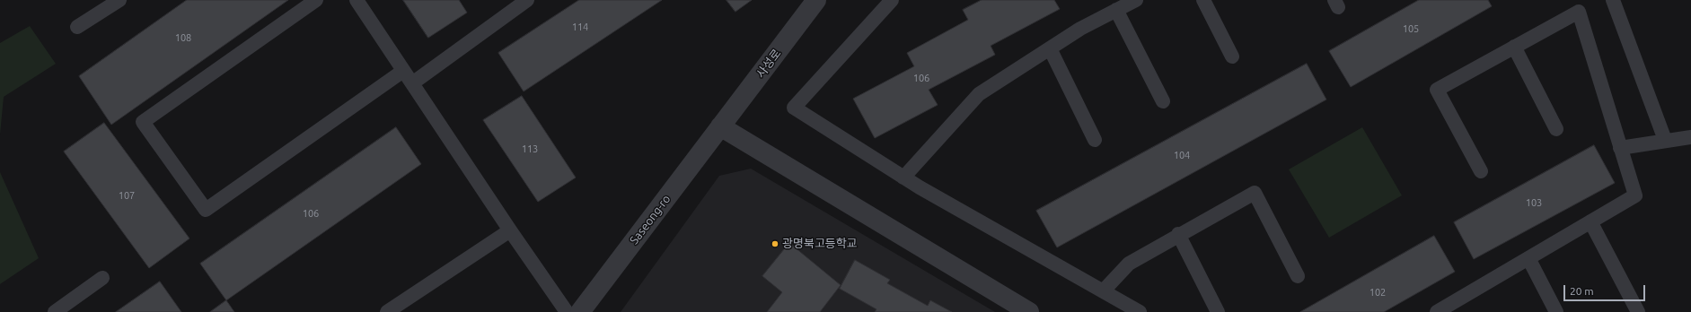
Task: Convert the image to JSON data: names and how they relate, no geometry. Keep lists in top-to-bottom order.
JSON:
{
  "streets": {
    "street": ["사성로", "Saseong-ro"]
  },
  "crossings": [
    ["사성로", "Saseong-ro"]
  ],
  "places": ["광명북고등학교"],
  "house_numbers": [
    "114",
    "105",
    "108",
    "106",
    "113",
    "104",
    "107",
    "103",
    "106",
    "102"
  ],
  "scale_bar": "20 m"
}
